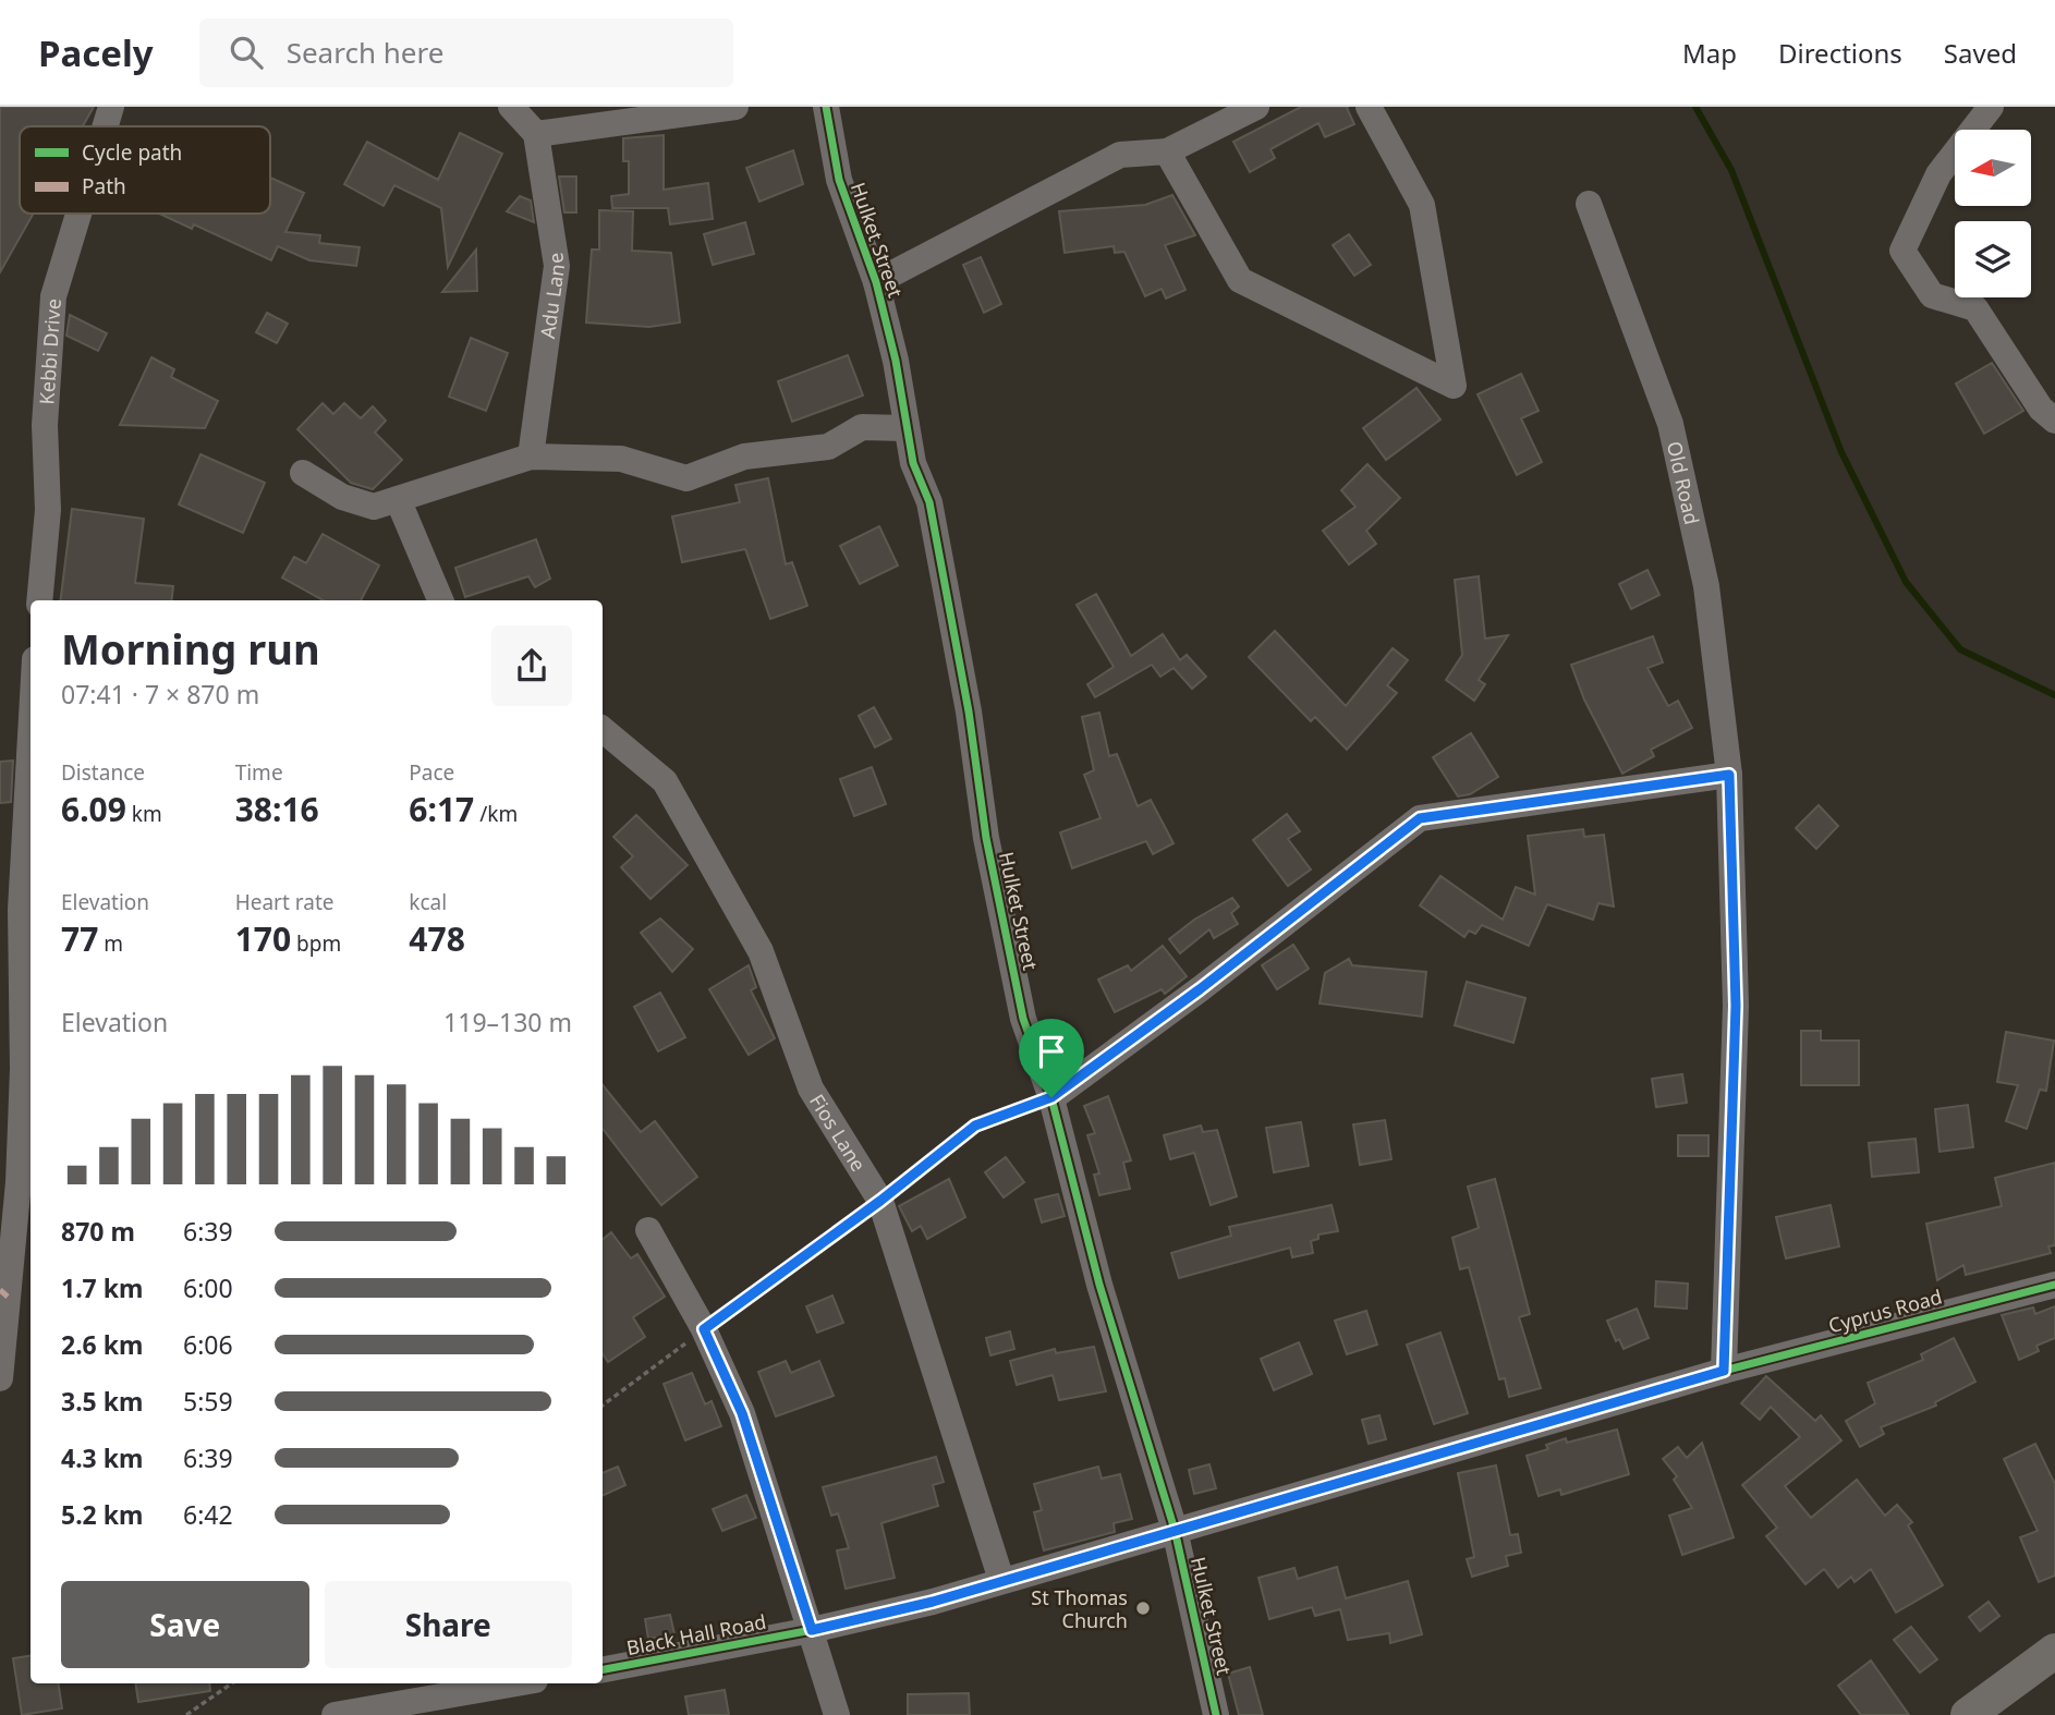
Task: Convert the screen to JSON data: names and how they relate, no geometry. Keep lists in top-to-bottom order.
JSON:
{
  "streets": {
    "street": [
      "Hulket Street",
      "Adu Lane",
      "Kebbi Drive",
      "Old Road",
      "Fios Lane",
      "Cyprus Road",
      "Black Hall Road"
    ]
  },
  "crossings": [
    ["Hulket Street", "Black Hall Road"],
    ["Old Road", "Cyprus Road"],
    ["Old Road", "Black Hall Road"],
    ["Fios Lane", "Black Hall Road"],
    ["Cyprus Road", "Black Hall Road"]
  ],
  "places": ["St Thomas Church"],
  "legend": ["Cycle path", "Path"],
  "north": "left",
  "page": {
    "header": "Pacely",
    "search": "Search here",
    "nav": ["Map", "Directions", "Saved"],
    "heading": ["Morning run", "07:41 · 7 × 870 m"],
    "stats": [
      ["Distance", "6.09 km"],
      ["Time", "38:16"],
      ["Pace", "6:17 /km"],
      ["Elevation", "77 m"],
      ["Heart rate", "170 bpm"],
      ["kcal", "478"]
    ],
    "chart": ["Elevation", "119–130 m"],
    "list": [
      {
        "name": "870 m",
        "note": "6:39"
      },
      {
        "name": "1.7 km",
        "note": "6:00"
      },
      {
        "name": "2.6 km",
        "note": "6:06"
      },
      {
        "name": "3.5 km",
        "note": "5:59"
      },
      {
        "name": "4.3 km",
        "note": "6:39"
      },
      {
        "name": "5.2 km",
        "note": "6:42"
      }
    ],
    "buttons": ["Save", "Share"]
  }
}
